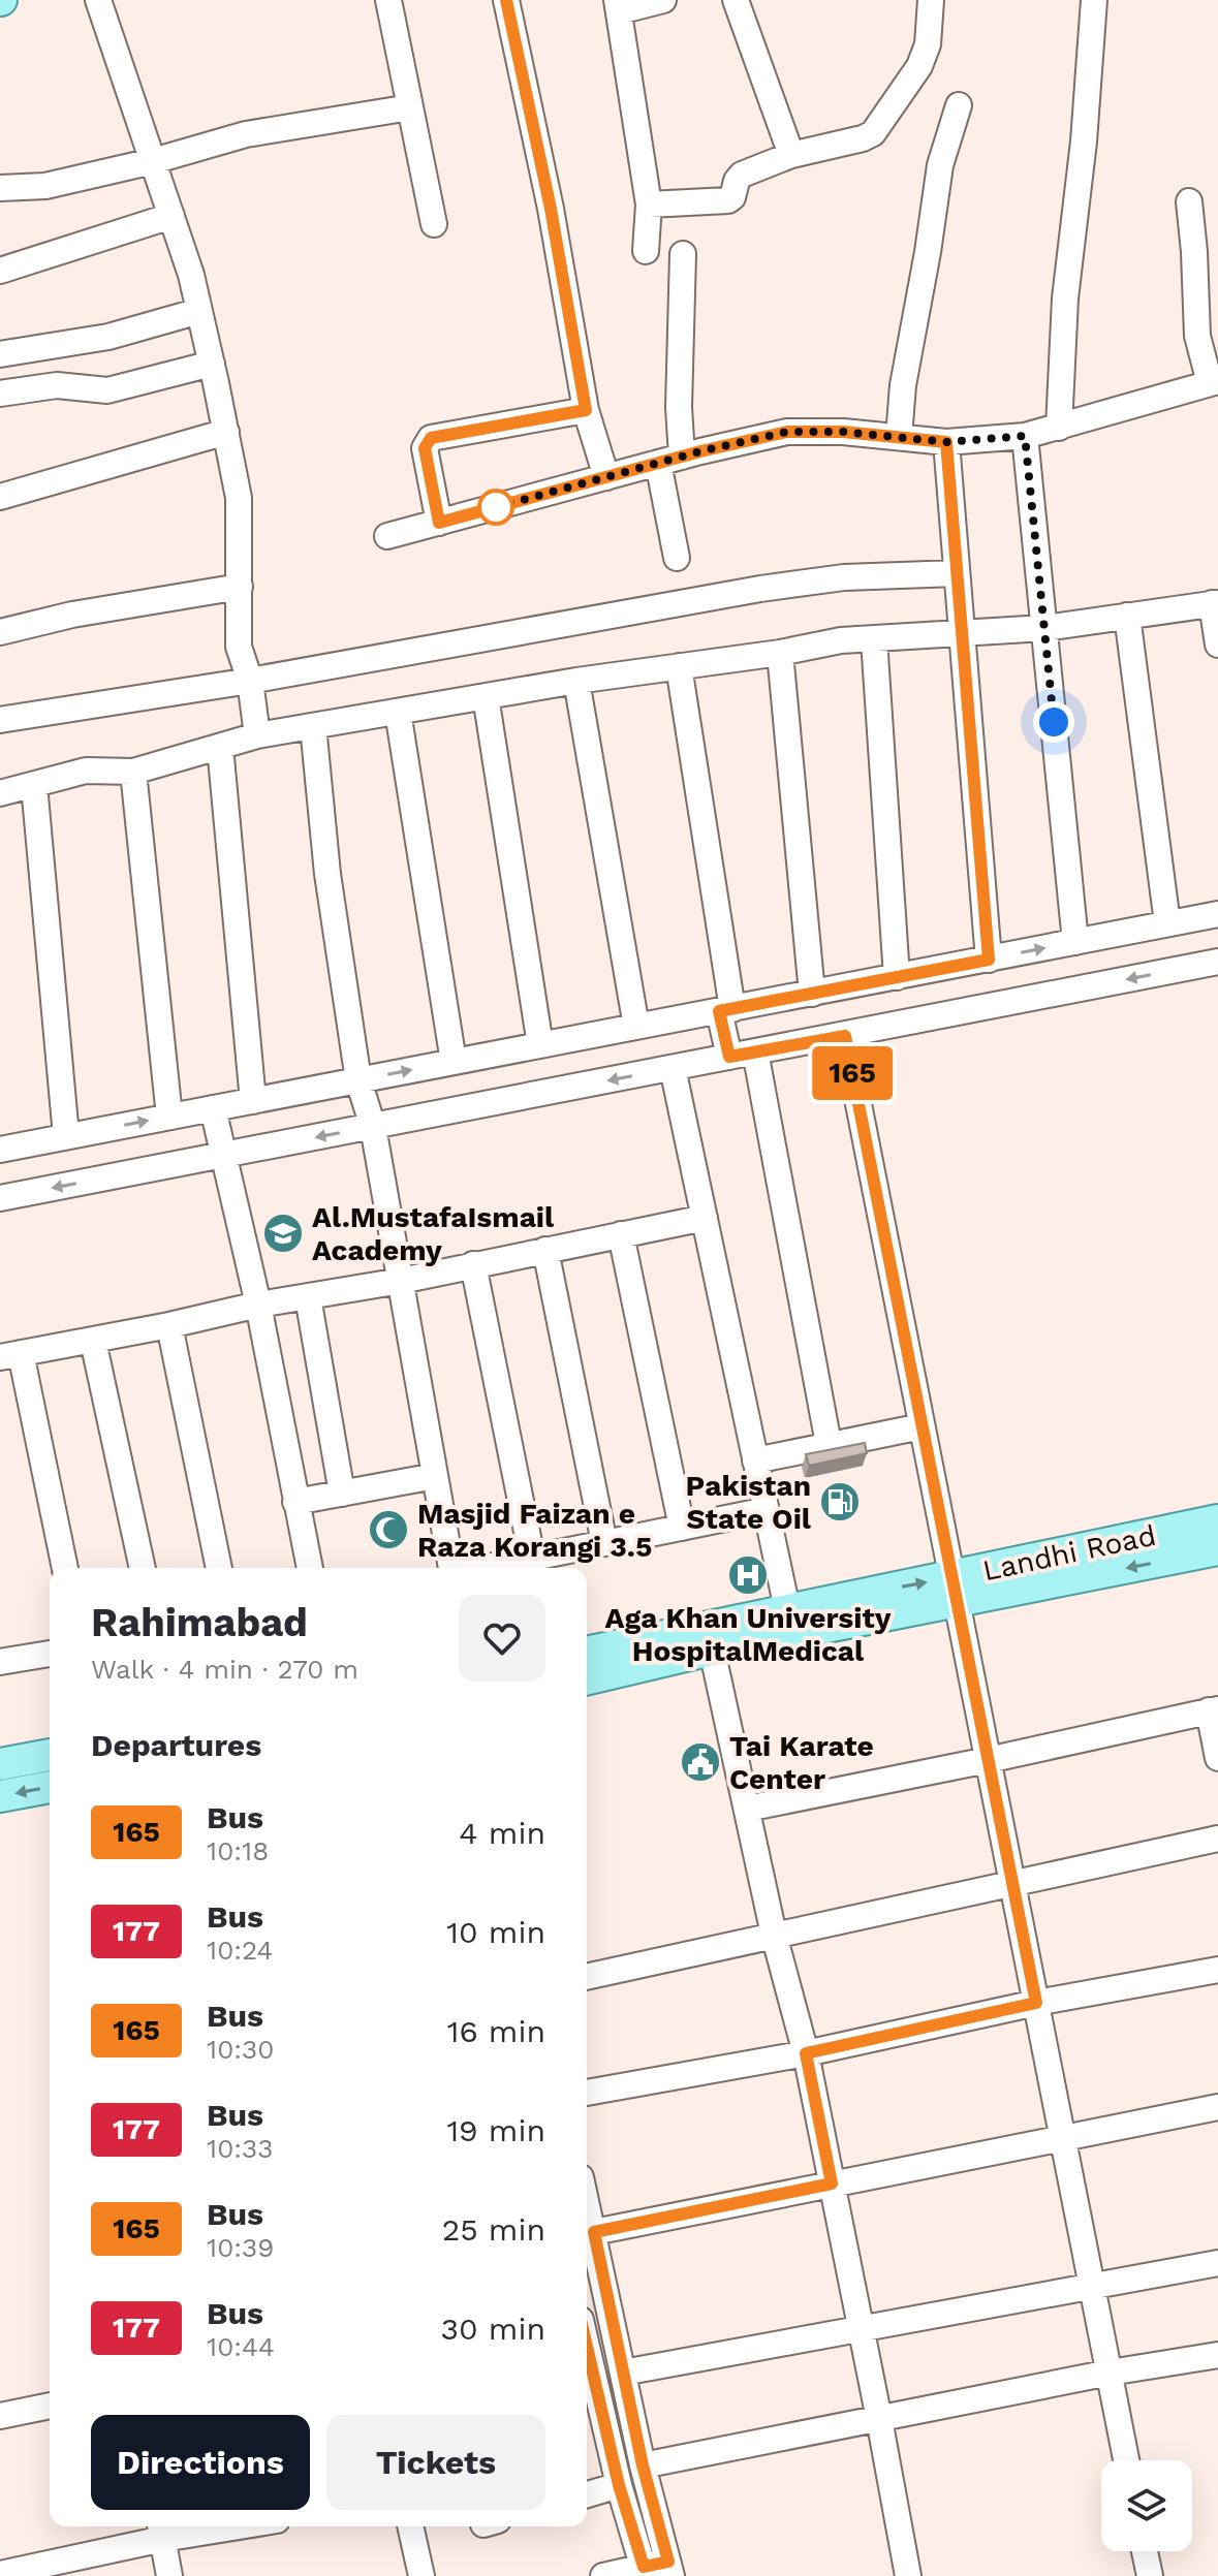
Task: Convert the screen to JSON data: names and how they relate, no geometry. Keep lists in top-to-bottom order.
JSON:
{
  "streets": {
    "main road": ["Landhi Road"]
  },
  "places": {
    "school or university": ["Al.MustafaIsmail Academy"],
    "fuel station": ["Pakistan State Oil"],
    "mosque": ["Masjid Faizan e Raza Korangi 3.5"],
    "hospital": ["Aga Khan University HospitalMedical"],
    "public building": ["Tai Karate Center"]
  },
  "lines": ["bus line 165"],
  "page": {
    "on_map": "165",
    "heading": [
      ["Rahimabad", "Walk · 4 min · 270 m"],
      "Departures"
    ],
    "list": [
      {
        "mark": "165",
        "name": "Bus",
        "note": "10:18",
        "value": "4 min"
      },
      {
        "mark": "177",
        "name": "Bus",
        "note": "10:24",
        "value": "10 min"
      },
      {
        "mark": "165",
        "name": "Bus",
        "note": "10:30",
        "value": "16 min"
      },
      {
        "mark": "177",
        "name": "Bus",
        "note": "10:33",
        "value": "19 min"
      },
      {
        "mark": "165",
        "name": "Bus",
        "note": "10:39",
        "value": "25 min"
      },
      {
        "mark": "177",
        "name": "Bus",
        "note": "10:44",
        "value": "30 min"
      }
    ],
    "buttons": ["Directions", "Tickets"]
  }
}
